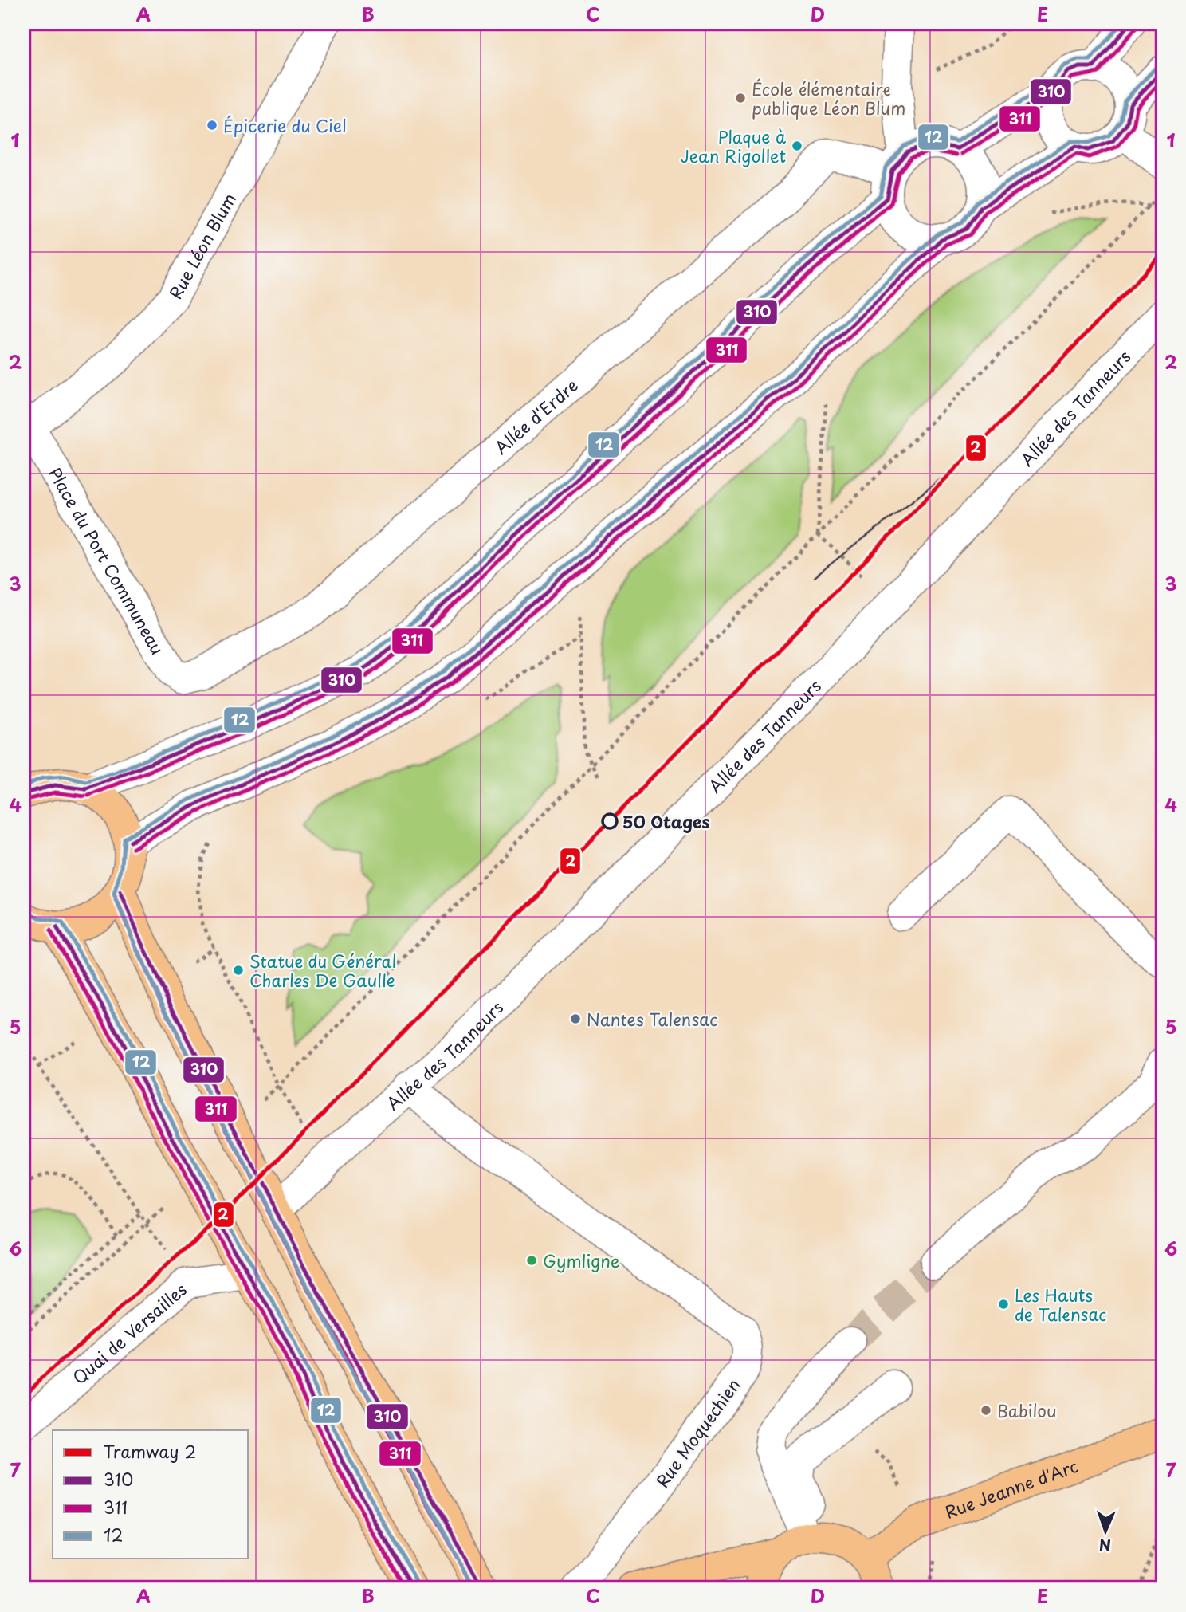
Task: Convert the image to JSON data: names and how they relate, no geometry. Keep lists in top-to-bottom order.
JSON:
{
  "streets": {
    "main road": ["Rue Jeanne d'Arc"],
    "street": [
      "Rue Léon Blum",
      "Allée des Tanneurs",
      "Allée d'Erdre",
      "Place du Port Communeau",
      "Quai de Versailles",
      "Rue Moquechien"
    ]
  },
  "crossings": [
    ["Rue Léon Blum", "Place du Port Communeau"],
    ["Allée des Tanneurs", "Rue Moquechien"],
    ["Allée d'Erdre", "Place du Port Communeau"]
  ],
  "places": [
    "École élémentaire publique Léon Blum",
    "Épicerie du Ciel",
    "Plaque à Jean Rigollet",
    "50 Otages",
    "Statue du Général Charles De Gaulle",
    "Nantes Talensac",
    "Gymligne",
    "Les Hauts de Talensac",
    "Babilou"
  ],
  "lines": [
    "transit line 310",
    "transit line 12",
    "transit line 311",
    "tram line 2"
  ],
  "legend": [
    "Tramway 2",
    "310",
    "311",
    "12"
  ],
  "north": "bottom",
  "grid": {
    "columns": [
      "A",
      "B",
      "C",
      "D",
      "E"
    ],
    "rows": [
      "1",
      "2",
      "3",
      "4",
      "5",
      "6",
      "7"
    ]
  }
}
